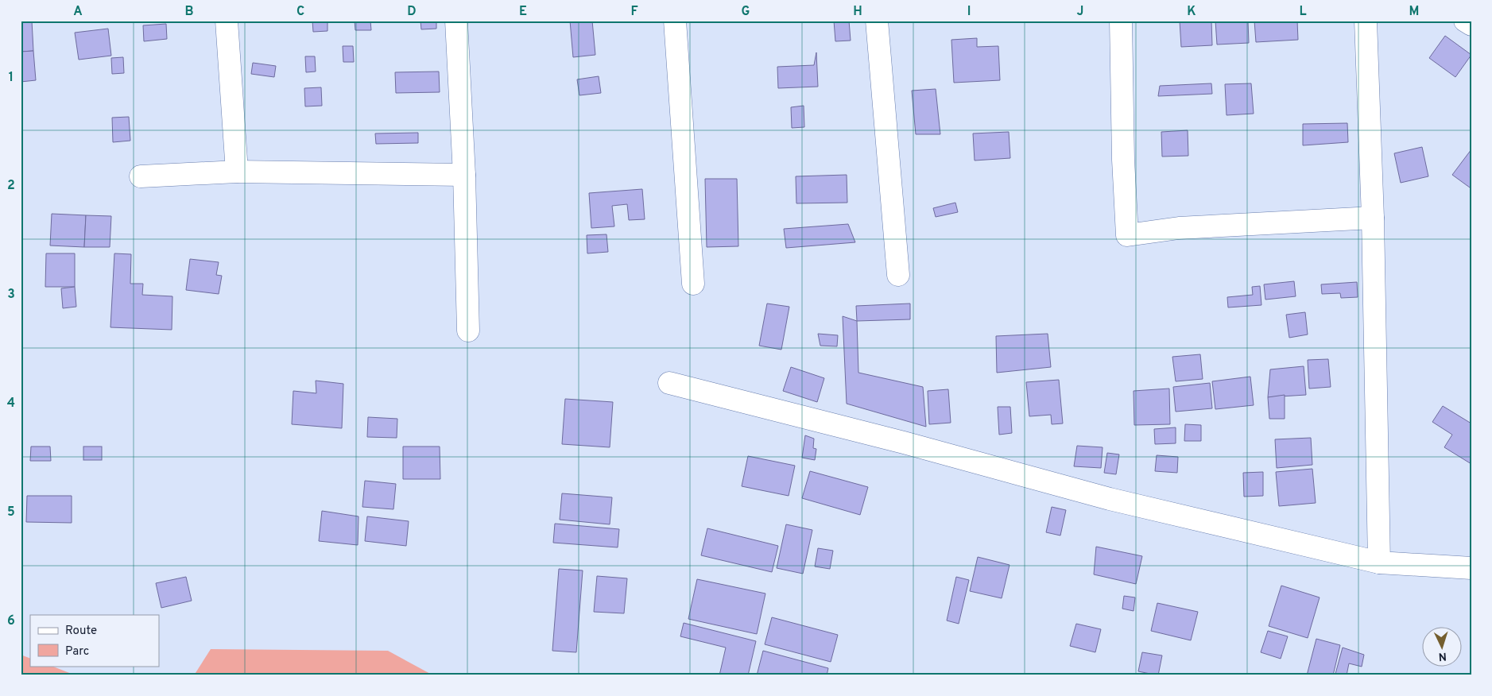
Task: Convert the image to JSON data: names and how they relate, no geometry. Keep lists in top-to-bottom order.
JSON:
{
  "legend": ["Route", "Parc"],
  "north": "bottom",
  "grid": {
    "columns": [
      "A",
      "B",
      "C",
      "D",
      "E",
      "F",
      "G",
      "H",
      "I",
      "J",
      "K",
      "L",
      "M"
    ],
    "rows": [
      "1",
      "2",
      "3",
      "4",
      "5",
      "6"
    ]
  }
}
